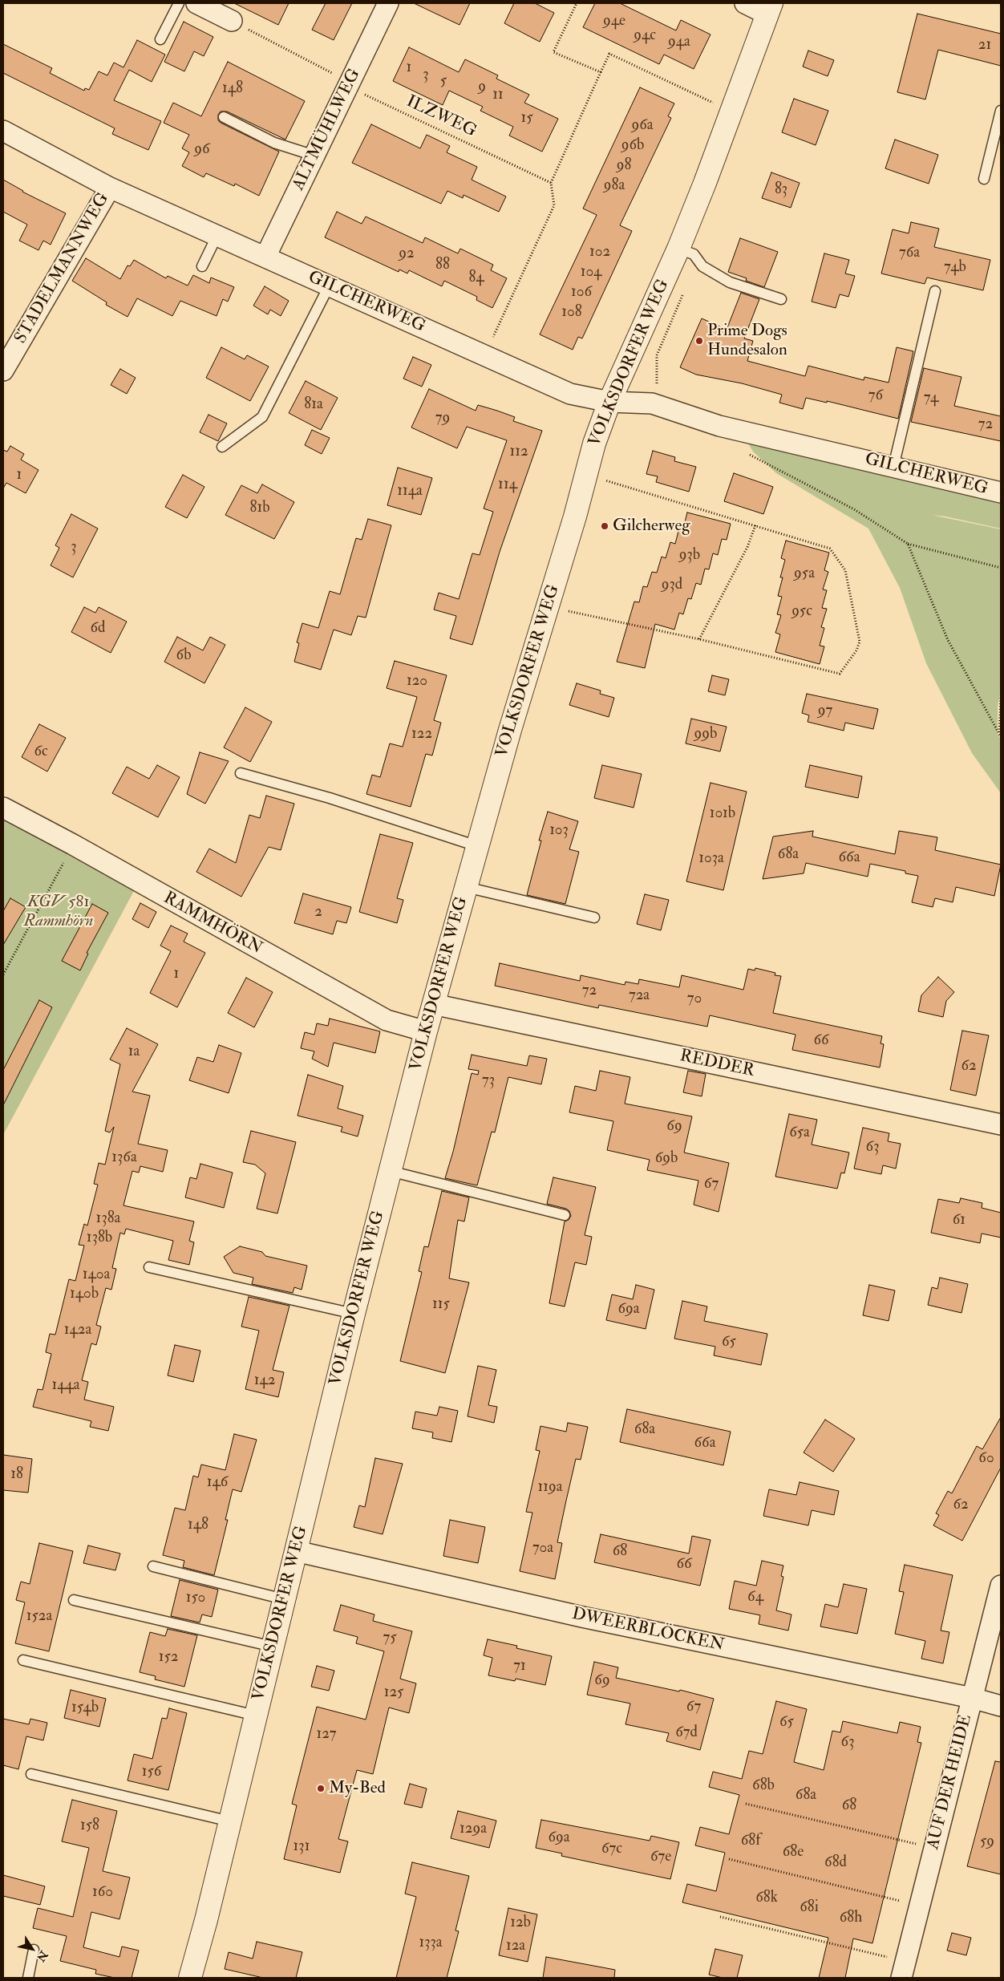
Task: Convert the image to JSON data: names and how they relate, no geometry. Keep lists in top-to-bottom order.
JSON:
{
  "streets": {
    "street": [
      "ALTMÜHLWEG",
      "STADELMANNWEG",
      "GILCHERWEG",
      "VOLKSDORFER WEG",
      "RAMMHÖRN",
      "REDDER",
      "DWEERBLÖCKEN",
      "AUF DER HEIDE"
    ],
    "path": ["ILZWEG"]
  },
  "crossings": [
    ["ILZWEG", "ALTMÜHLWEG"],
    ["ALTMÜHLWEG", "GILCHERWEG"],
    ["STADELMANNWEG", "GILCHERWEG"],
    ["GILCHERWEG", "VOLKSDORFER WEG"],
    ["VOLKSDORFER WEG", "RAMMHÖRN"],
    ["VOLKSDORFER WEG", "REDDER"],
    ["VOLKSDORFER WEG", "DWEERBLÖCKEN"],
    ["DWEERBLÖCKEN", "AUF DER HEIDE"]
  ],
  "parks": ["KGV 581 Rammhörn"],
  "places": ["Prime Dogs Hundesalon", "Gilcherweg", "My-Bed"],
  "house_numbers": [
    "94e",
    "94c",
    "94a",
    "21",
    "1",
    "3",
    "5",
    "9",
    "148",
    "11",
    "15",
    "96a",
    "96b",
    "96",
    "98",
    "98a",
    "83",
    "102",
    "76a",
    "92",
    "88",
    "74b",
    "104",
    "84",
    "106",
    "108",
    "76",
    "74",
    "81a",
    "79",
    "72",
    "112",
    "1",
    "114",
    "114a",
    "81b",
    "3",
    "93b",
    "95a",
    "93d",
    "95c",
    "6d",
    "6b",
    "120",
    "97",
    "122",
    "99b",
    "6c",
    "101b",
    "103",
    "68a",
    "66a",
    "103a",
    "2",
    "1",
    "72",
    "72a",
    "70",
    "66",
    "1a",
    "62",
    "73",
    "69",
    "65a",
    "63",
    "136a",
    "69b",
    "67",
    "138a",
    "61",
    "138b",
    "140a",
    "140b",
    "115",
    "69a",
    "142a",
    "65",
    "142",
    "144a",
    "68a",
    "66a",
    "60",
    "18",
    "146",
    "119a",
    "62",
    "148",
    "70a",
    "68",
    "66",
    "64",
    "150",
    "152a",
    "75",
    "152",
    "71",
    "69",
    "125",
    "67",
    "154b",
    "65",
    "67d",
    "127",
    "63",
    "156",
    "68b",
    "68a",
    "68",
    "158",
    "129a",
    "69a",
    "68f",
    "59",
    "131",
    "67c",
    "68e",
    "67e",
    "68d",
    "160",
    "68k",
    "68i",
    "68h",
    "12b",
    "133a",
    "12a"
  ],
  "north": "bottom right"
}
